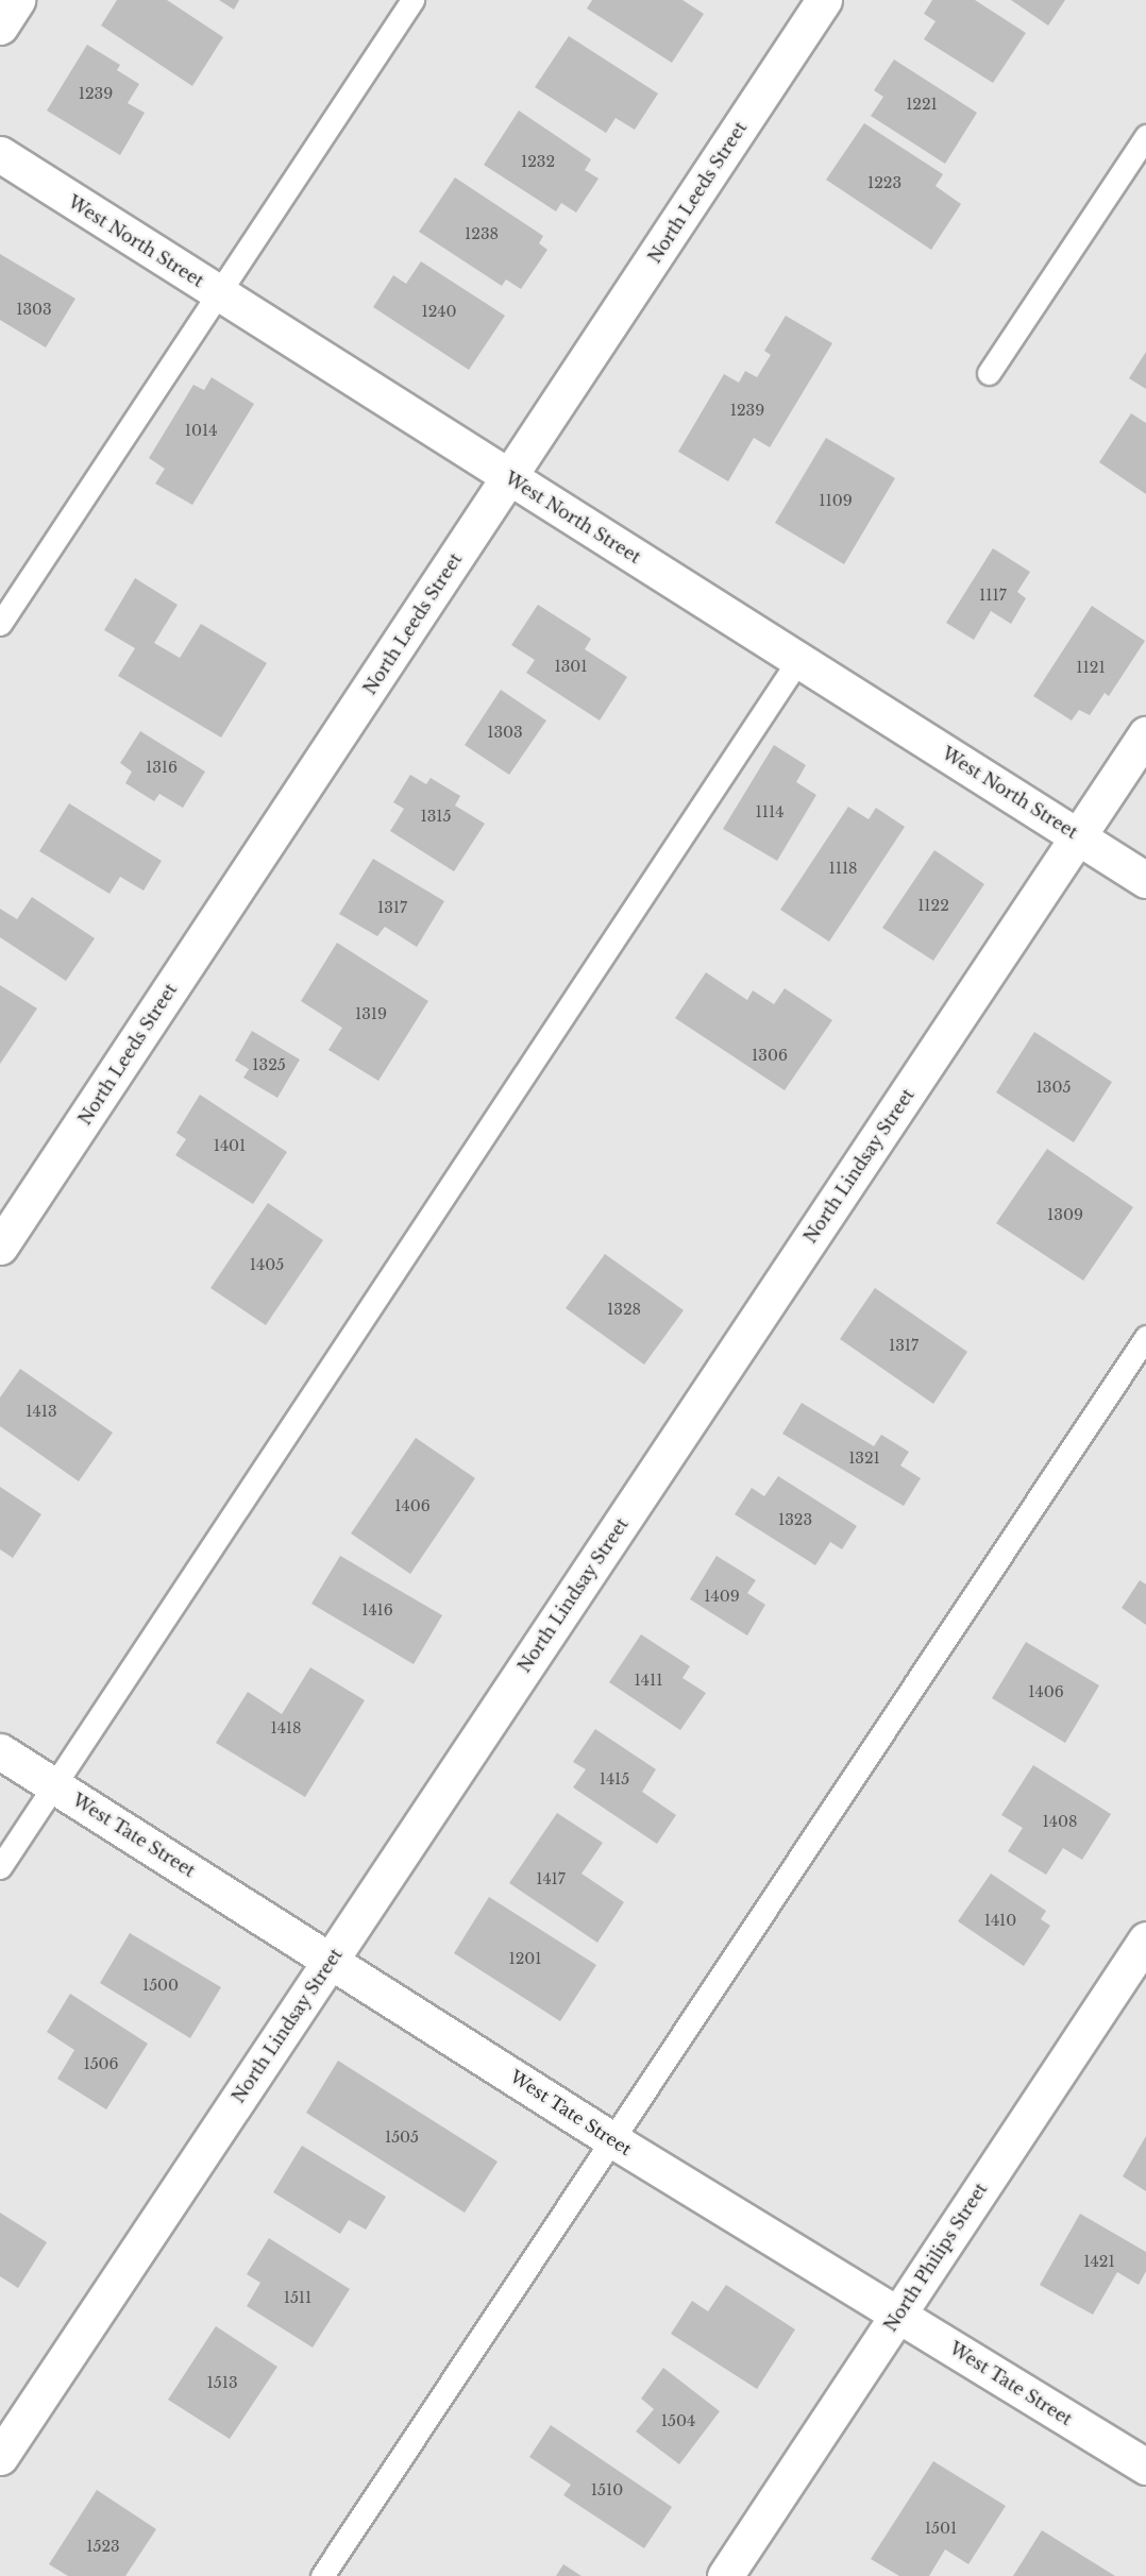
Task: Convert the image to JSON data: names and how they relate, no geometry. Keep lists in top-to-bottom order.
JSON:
{
  "streets": {
    "street": [
      "North Leeds Street",
      "West North Street",
      "North Lindsay Street",
      "West Tate Street",
      "North Philips Street"
    ]
  },
  "crossings": [
    ["North Leeds Street", "West North Street"],
    ["West North Street", "North Lindsay Street"],
    ["North Lindsay Street", "West Tate Street"],
    ["West Tate Street", "North Philips Street"]
  ],
  "house_numbers": [
    "1239",
    "1221",
    "1232",
    "1223",
    "1238",
    "1303",
    "1240",
    "1239",
    "1014",
    "1109",
    "1117",
    "1301",
    "1121",
    "1303",
    "1316",
    "1114",
    "1315",
    "1118",
    "1122",
    "1317",
    "1319",
    "1306",
    "1325",
    "1305",
    "1401",
    "1309",
    "1405",
    "1328",
    "1317",
    "1413",
    "1321",
    "1406",
    "1323",
    "1409",
    "1416",
    "1411",
    "1406",
    "1418",
    "1415",
    "1408",
    "1417",
    "1410",
    "1201",
    "1500",
    "1506",
    "1505",
    "1421",
    "1511",
    "1513",
    "1504",
    "1510",
    "1501",
    "1523"
  ]
}
